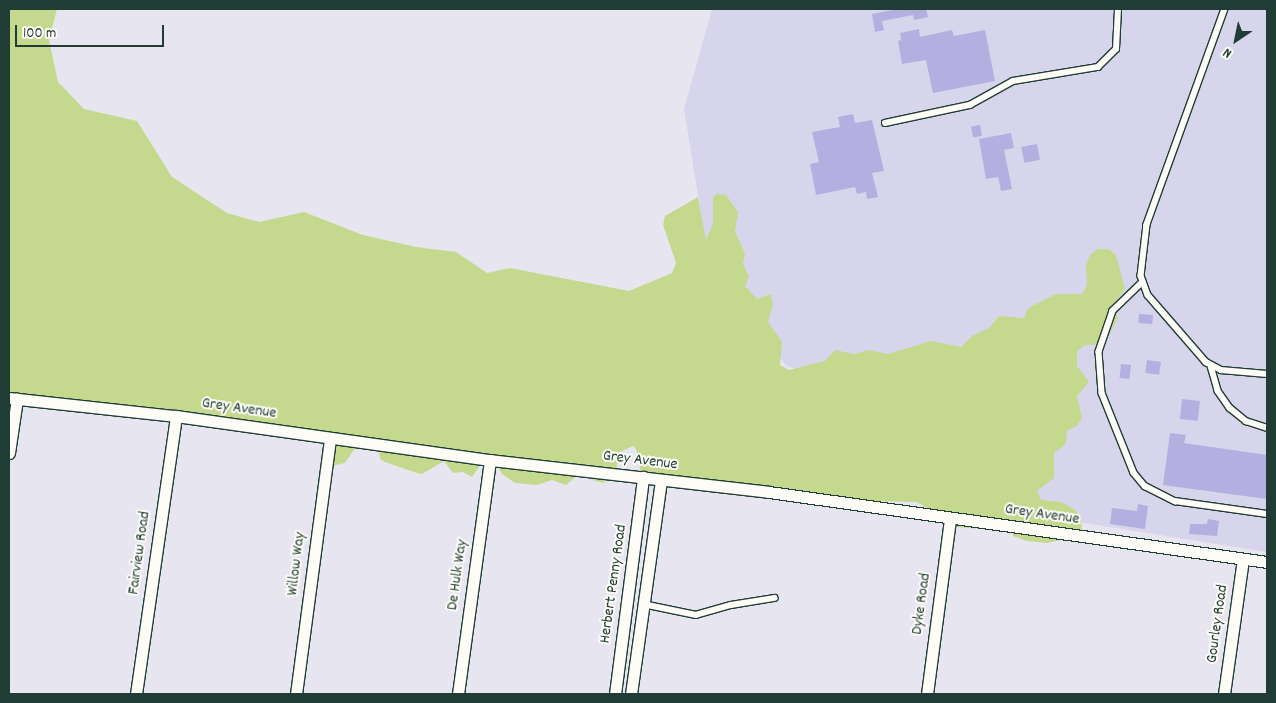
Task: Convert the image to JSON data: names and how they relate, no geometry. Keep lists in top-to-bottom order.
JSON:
{
  "streets": {
    "street": [
      "Grey Avenue",
      "Fairview Road",
      "Willow Way",
      "De Hulk Way",
      "Herbert Penny Road",
      "Dyke Road",
      "Gourley Road"
    ]
  },
  "crossings": [
    ["Grey Avenue", "Fairview Road"],
    ["Grey Avenue", "Willow Way"],
    ["Grey Avenue", "De Hulk Way"],
    ["Grey Avenue", "Herbert Penny Road"],
    ["Grey Avenue", "Dyke Road"],
    ["Grey Avenue", "Gourley Road"]
  ],
  "scale_bar": "100 m",
  "north": "bottom left"
}
